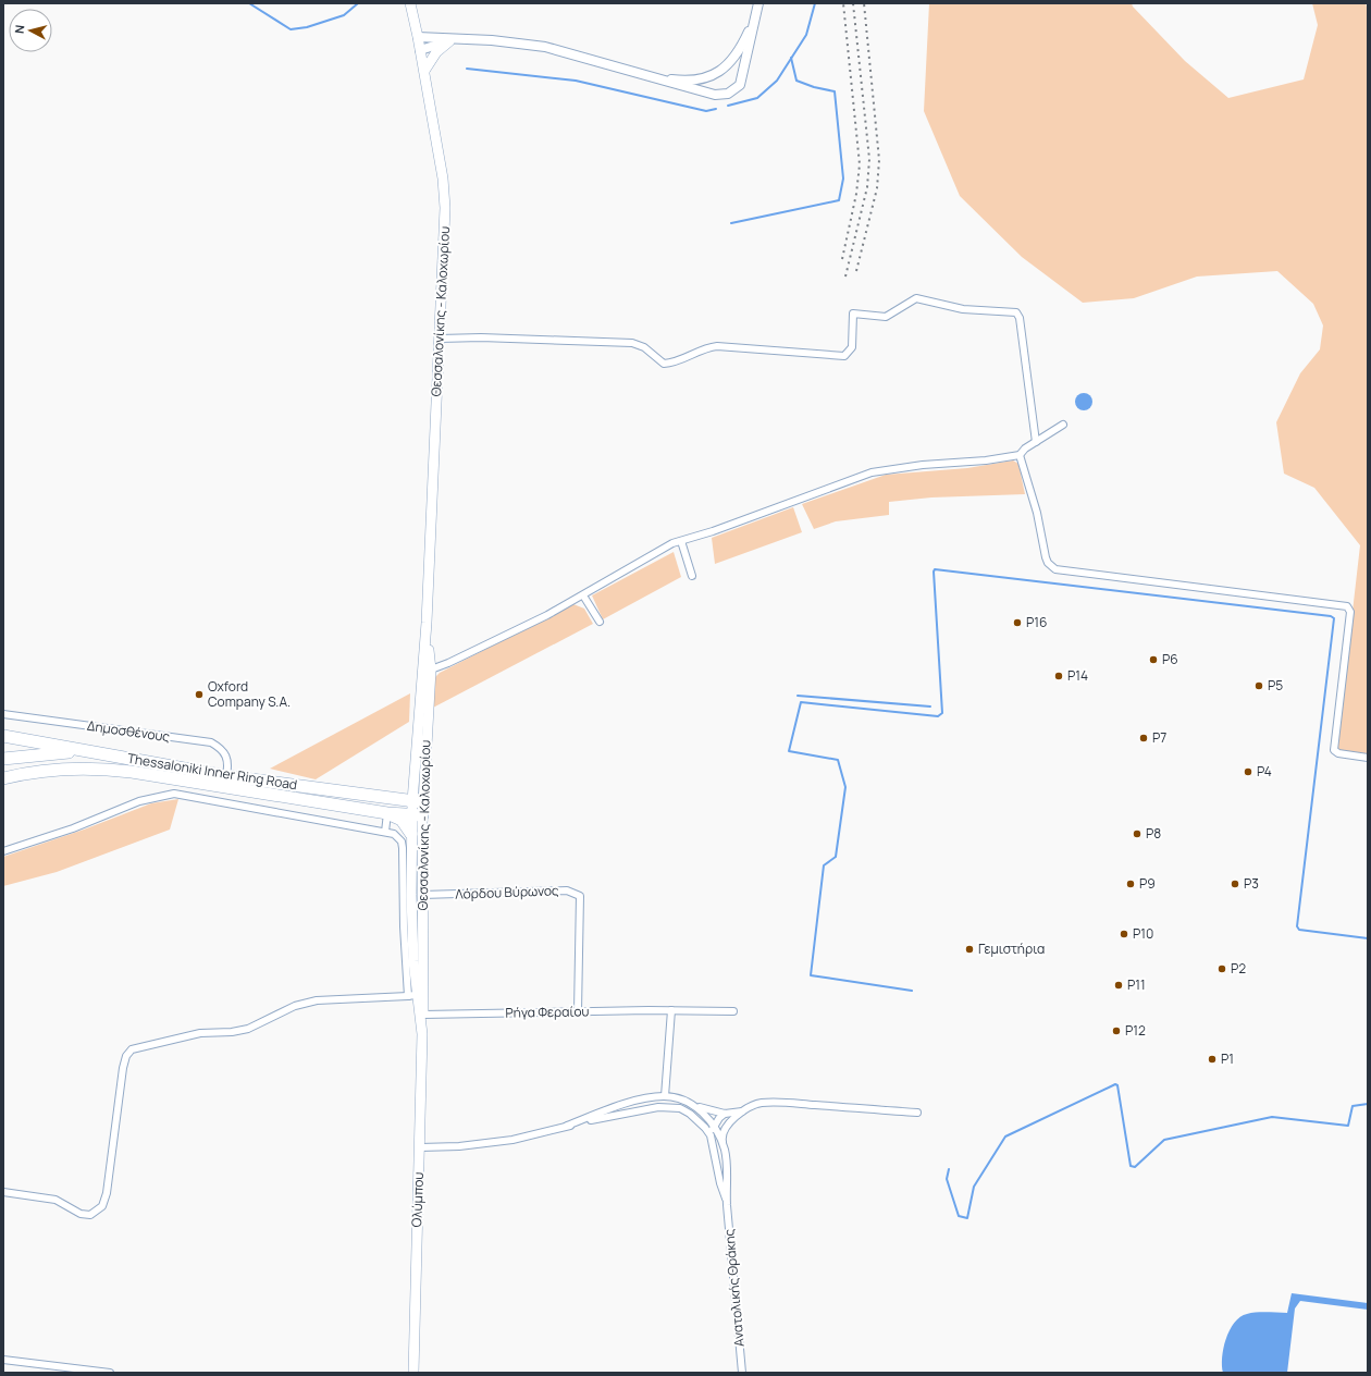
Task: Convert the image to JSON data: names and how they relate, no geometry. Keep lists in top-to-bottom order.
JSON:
{
  "streets": {
    "highway": ["Thessaloniki Inner Ring Road"],
    "main road": ["Θεσσαλονίκης - Καλοχωρίου", "Ολύμπου"],
    "street": [
      "Δημοσθένους",
      "Λόρδου Βύρωνος",
      "Ρήγα Φεραίου",
      "Ανατολικής Θράκης"
    ]
  },
  "crossings": [
    ["Θεσσαλονίκης - Καλοχωρίου", "Thessaloniki Inner Ring Road"],
    ["Θεσσαλονίκης - Καλοχωρίου", "Λόρδου Βύρωνος"],
    ["Θεσσαλονίκης - Καλοχωρίου", "Ρήγα Φεραίου"],
    ["Θεσσαλονίκης - Καλοχωρίου", "Ολύμπου"],
    ["Δημοσθένους", "Thessaloniki Inner Ring Road"],
    ["Λόρδου Βύρωνος", "Ρήγα Φεραίου"],
    ["Ολύμπου", "Ανατολικής Θράκης"]
  ],
  "places": [
    "P16",
    "P6",
    "P14",
    "P5",
    "Oxford Company S.A.",
    "P7",
    "P4",
    "P8",
    "P9",
    "P3",
    "P10",
    "Γεμιστήρια",
    "P2",
    "P11",
    "P12",
    "P1"
  ],
  "north": "left"
}
